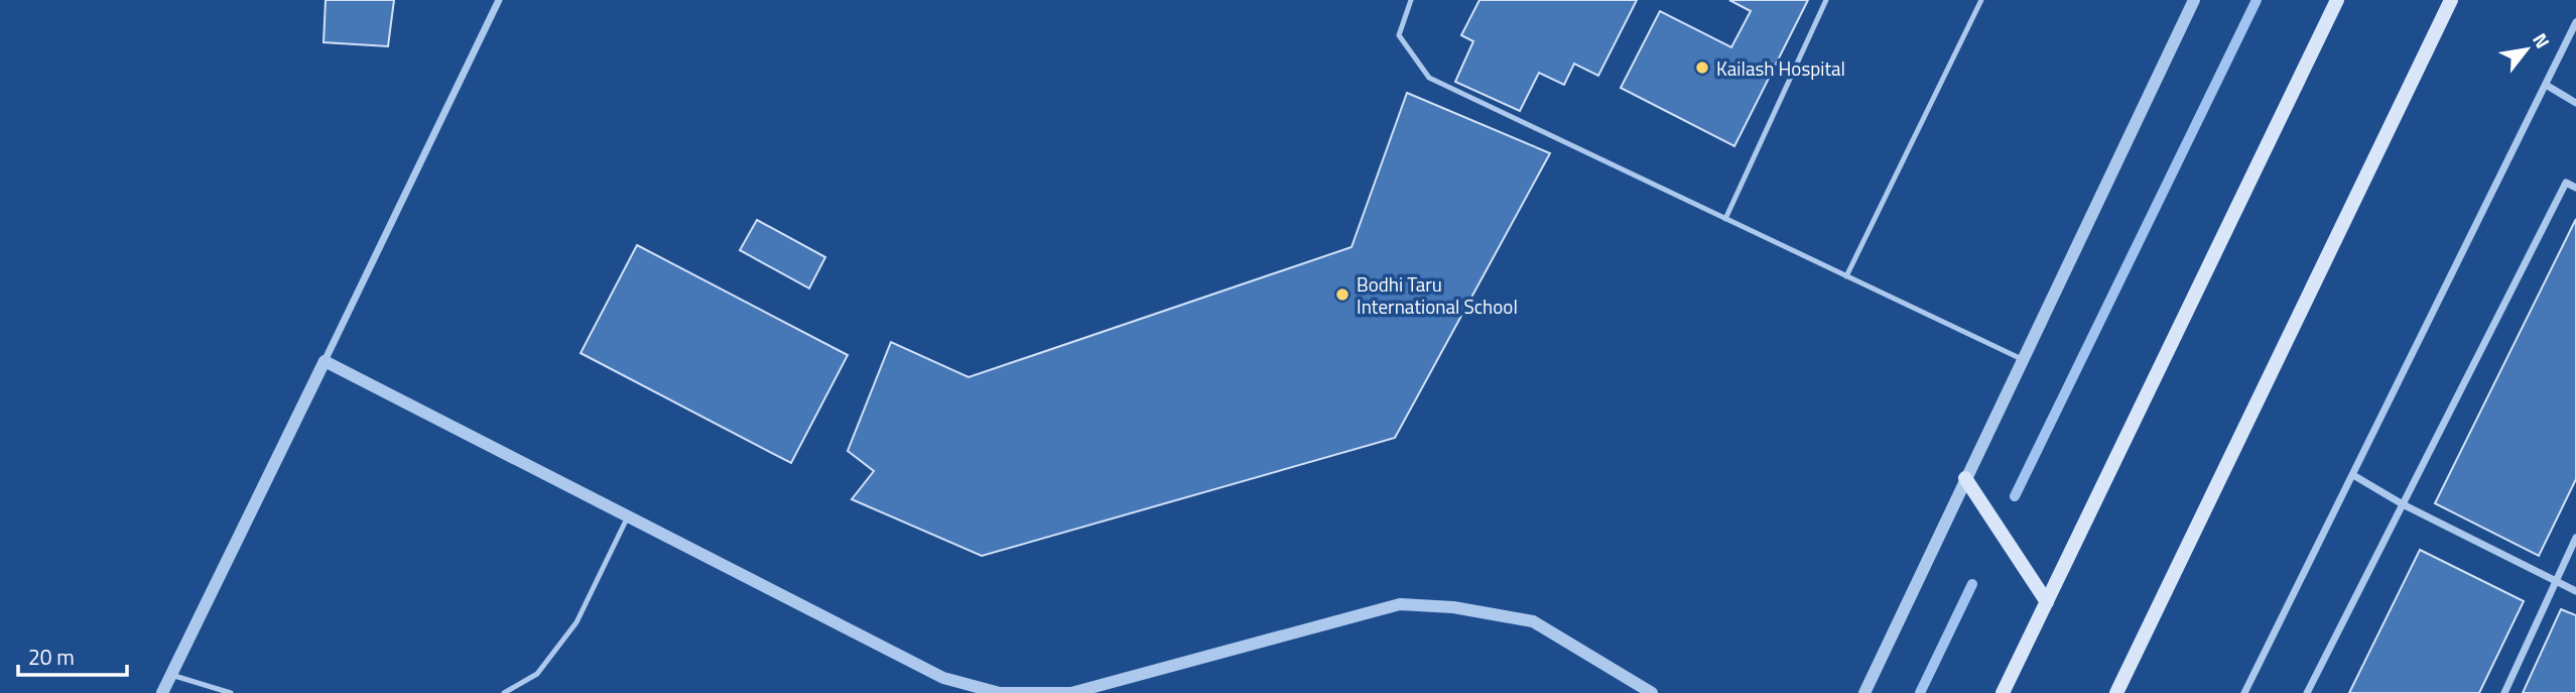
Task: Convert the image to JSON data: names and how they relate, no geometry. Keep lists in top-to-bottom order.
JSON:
{
  "places": ["Kailash Hospital", "Bodhi Taru International School"],
  "scale_bar": "20 m",
  "north": "top right"
}
